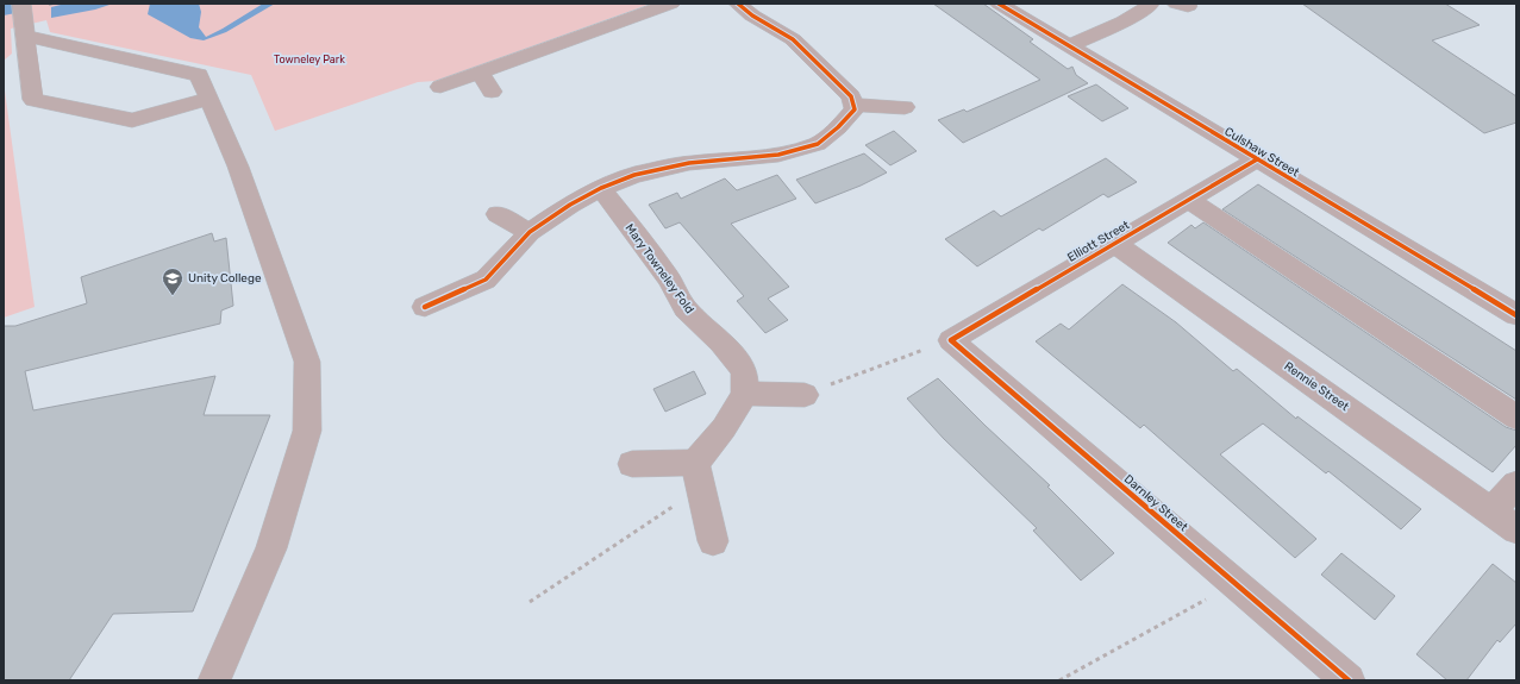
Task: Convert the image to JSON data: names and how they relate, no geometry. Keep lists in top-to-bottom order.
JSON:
{
  "streets": {
    "street": [
      "Culshaw Street",
      "Elliott Street",
      "Mary Towneley Fold",
      "Rennie Street",
      "Darnley Street"
    ]
  },
  "crossings": [
    ["Culshaw Street", "Elliott Street"],
    ["Elliott Street", "Rennie Street"],
    ["Elliott Street", "Darnley Street"]
  ],
  "parks": ["Towneley Park"],
  "places": {
    "school or university": ["Unity College"]
  }
}
